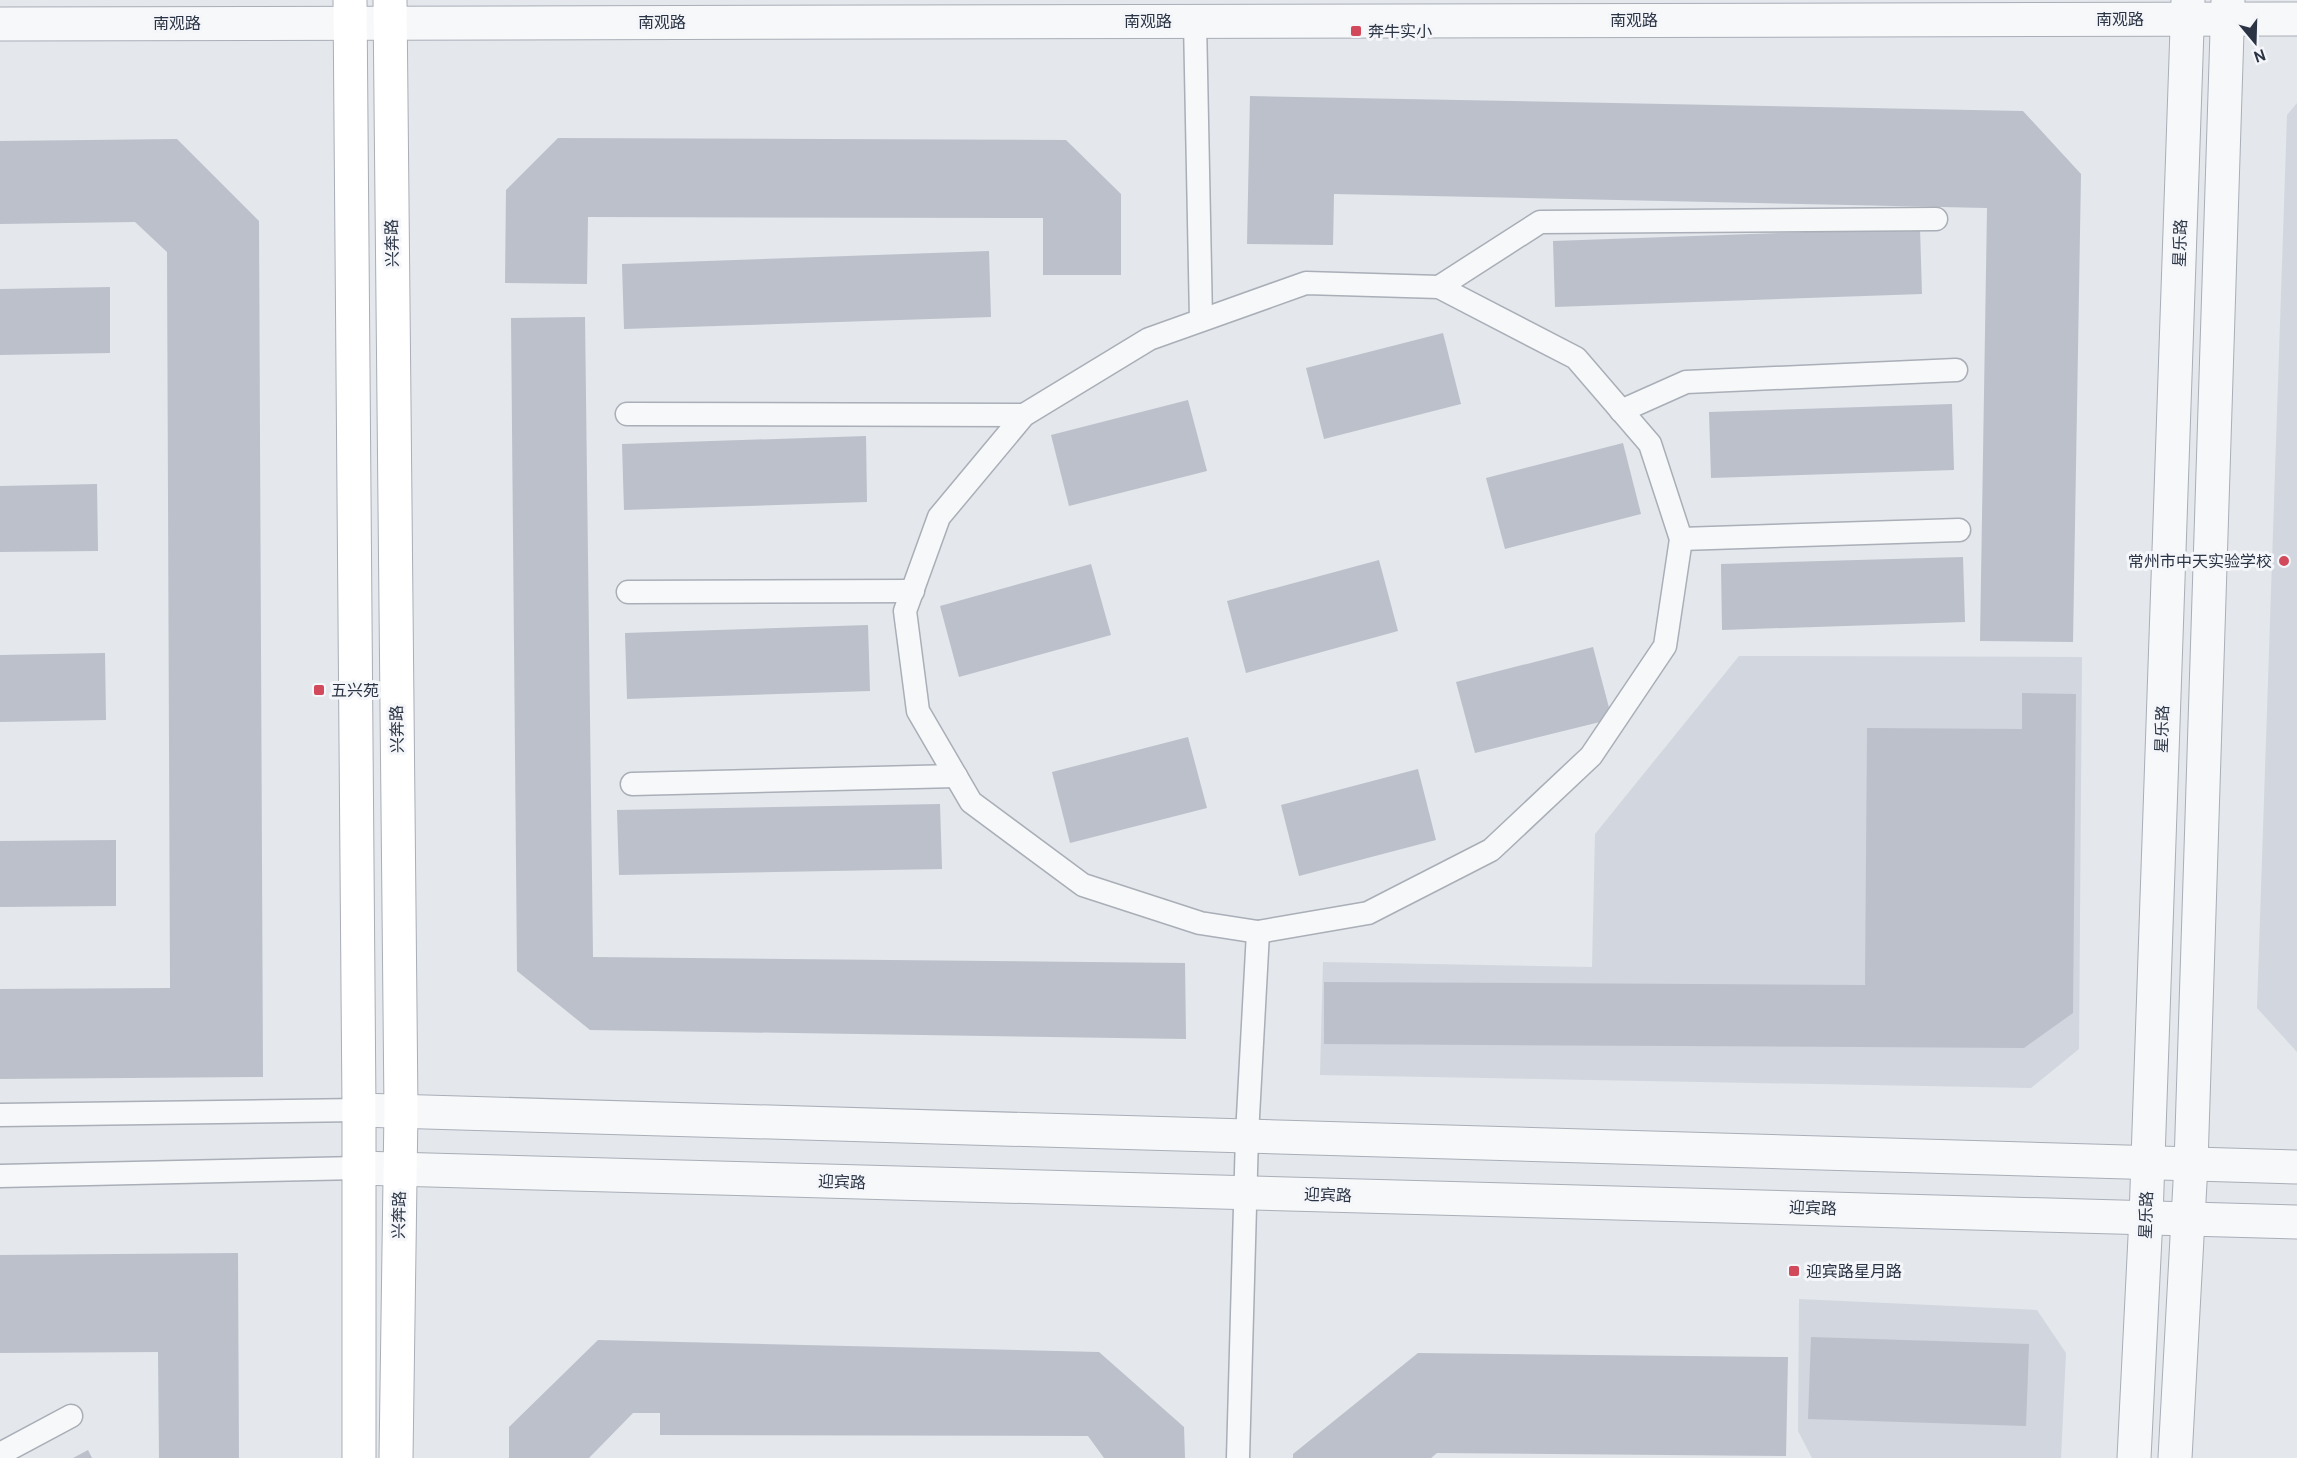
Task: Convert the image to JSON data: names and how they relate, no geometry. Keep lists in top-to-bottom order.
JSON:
{
  "streets": {
    "main road": ["兴奔路"],
    "street": ["南观路", "星乐路", "迎宾路"]
  },
  "crossings": [
    ["南观路", "兴奔路"],
    ["南观路", "星乐路"],
    ["兴奔路", "迎宾路"],
    ["星乐路", "迎宾路"]
  ],
  "places": {
    "transit": ["奔牛实小", "五兴苑", "迎宾路星月路"],
    "other": ["常州市中天实验学校"]
  },
  "north": "bottom"
}
